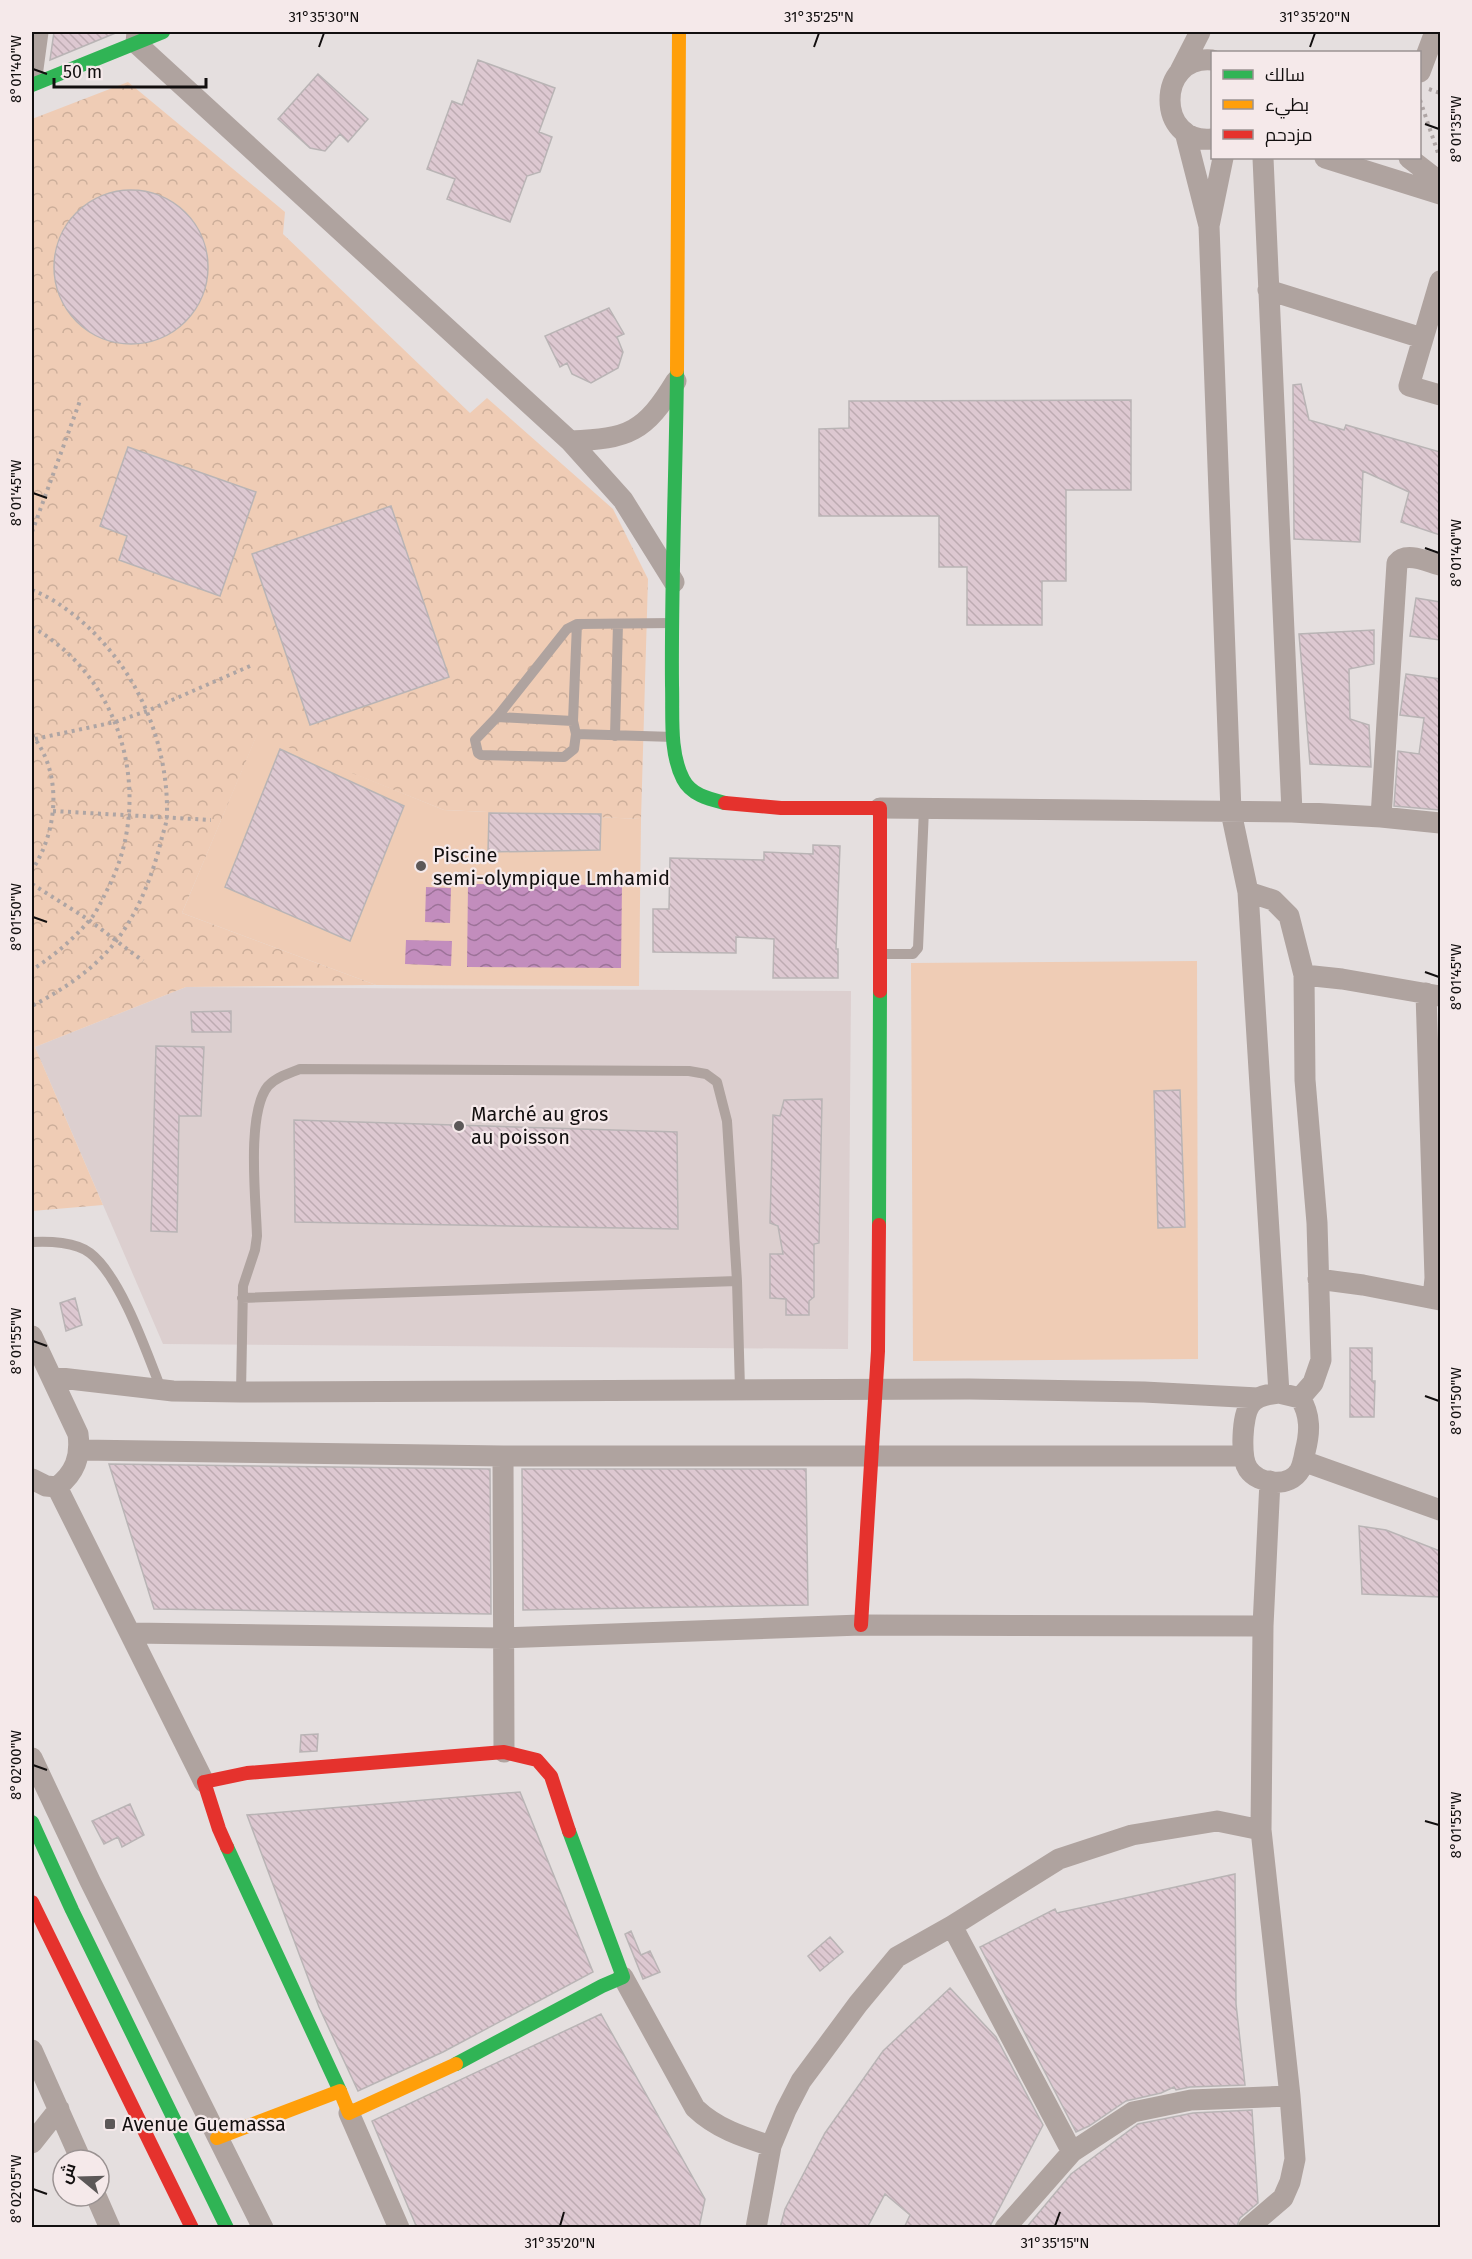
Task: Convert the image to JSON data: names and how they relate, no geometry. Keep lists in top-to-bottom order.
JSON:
{
  "places": {
    "other": ["Piscine semi-olympique Lmhamid", "Marché au gros au poisson"],
    "transit": ["Avenue Guemassa"]
  },
  "legend": ["سالك", "بطيء", "مزدحم"],
  "scale_bar": "50 m",
  "north": "left",
  "coordinates": [
    "31°35'30\"N",
    "31°35'25\"N",
    "31°35'20\"N",
    "8°01'40\"W",
    "8°01'35\"W",
    "8°01'45\"W",
    "8°01'50\"W",
    "8°01'55\"W",
    "8°02'00\"W",
    "8°02'05\"W",
    "31°35'15\"N"
  ]
}
